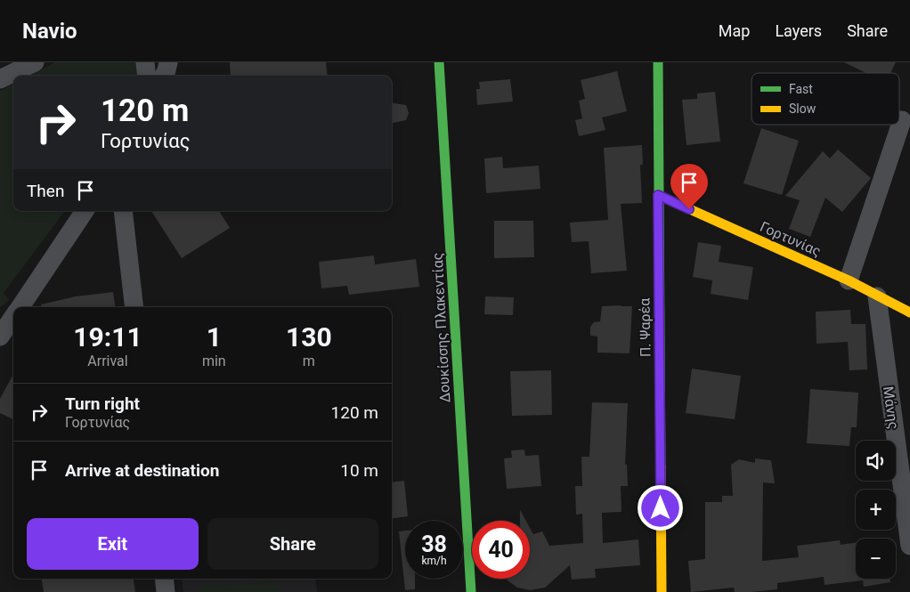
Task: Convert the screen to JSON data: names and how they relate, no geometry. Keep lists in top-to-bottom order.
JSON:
{
  "streets": {
    "street": [
      "Γορτυνίας",
      "Δουκίσσης Πλακεντίας",
      "Π. Ψαρέα",
      "Μάνης"
    ]
  },
  "crossings": [
    ["Γορτυνίας", "Π. Ψαρέα"],
    ["Γορτυνίας", "Μάνης"]
  ],
  "legend": ["Fast", "Slow"],
  "page": {
    "header": "Navio",
    "nav": ["Map", "Layers", "Share"],
    "turn": ["120 m", "Γορτυνίας"],
    "then": "Then",
    "eta": [
      "19:11",
      "Arrival",
      "1",
      "min",
      "130",
      "m"
    ],
    "list": [
      {
        "name": "Turn right",
        "note": "Γορτυνίας",
        "value": "120 m"
      },
      {
        "name": "Arrive at destination",
        "value": "10 m"
      }
    ],
    "map_buttons": ["+", "−"],
    "buttons": ["Exit", "Share"],
    "speed": "38 km/h",
    "limit": "40"
  }
}
